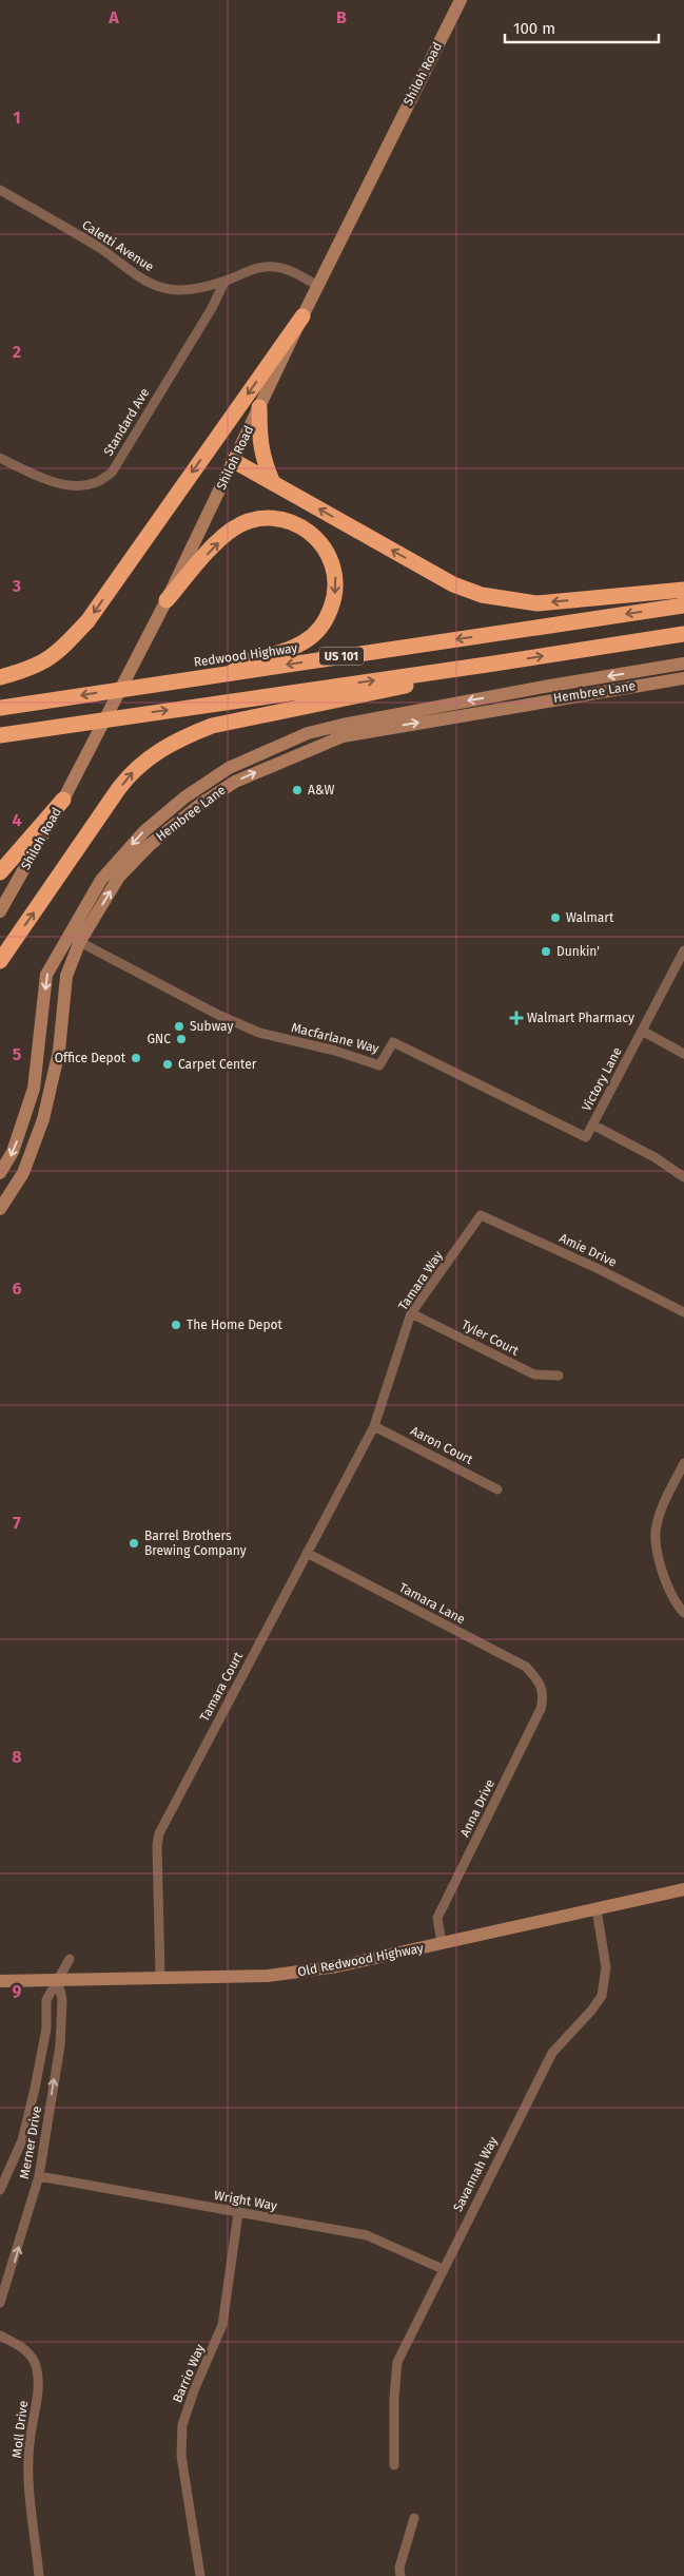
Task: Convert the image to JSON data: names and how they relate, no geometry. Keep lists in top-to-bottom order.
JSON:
{
  "streets": {
    "highway": ["Redwood Highway", "US 101"],
    "street": [
      "Shiloh Road",
      "Caletti Avenue",
      "Standard Ave",
      "Hembree Lane",
      "Macfarlane Way",
      "Victory Lane",
      "Amie Drive",
      "Tamara Way",
      "Tyler Court",
      "Aaron Court",
      "Tamara Lane",
      "Tamara Court",
      "Anna Drive",
      "Old Redwood Highway",
      "Merner Drive",
      "Savannah Way",
      "Wright Way",
      "Barrio Way",
      "Moll Drive"
    ]
  },
  "crossings": [
    ["Shiloh Road", "Caletti Avenue"],
    ["Caletti Avenue", "Standard Ave"],
    ["Hembree Lane", "Macfarlane Way"],
    ["Macfarlane Way", "Victory Lane"],
    ["Amie Drive", "Tamara Way"],
    ["Tamara Way", "Tyler Court"],
    ["Tamara Way", "Aaron Court"],
    ["Tamara Way", "Tamara Court"],
    ["Aaron Court", "Tamara Court"],
    ["Tamara Lane", "Tamara Court"],
    ["Tamara Lane", "Anna Drive"],
    ["Tamara Court", "Old Redwood Highway"],
    ["Anna Drive", "Old Redwood Highway"],
    ["Old Redwood Highway", "Merner Drive"],
    ["Old Redwood Highway", "Savannah Way"],
    ["Merner Drive", "Wright Way"],
    ["Savannah Way", "Wright Way"],
    ["Wright Way", "Barrio Way"]
  ],
  "places": {
    "other": [
      "A&W",
      "Walmart",
      "Dunkin'",
      "Subway",
      "GNC",
      "Office Depot",
      "Carpet Center",
      "The Home Depot",
      "Barrel Brothers Brewing Company"
    ],
    "health": ["Walmart Pharmacy"]
  },
  "scale_bar": "100 m",
  "grid": {
    "columns": ["A", "B"],
    "rows": [
      "1",
      "2",
      "3",
      "4",
      "5",
      "6",
      "7",
      "8",
      "9"
    ]
  }
}
